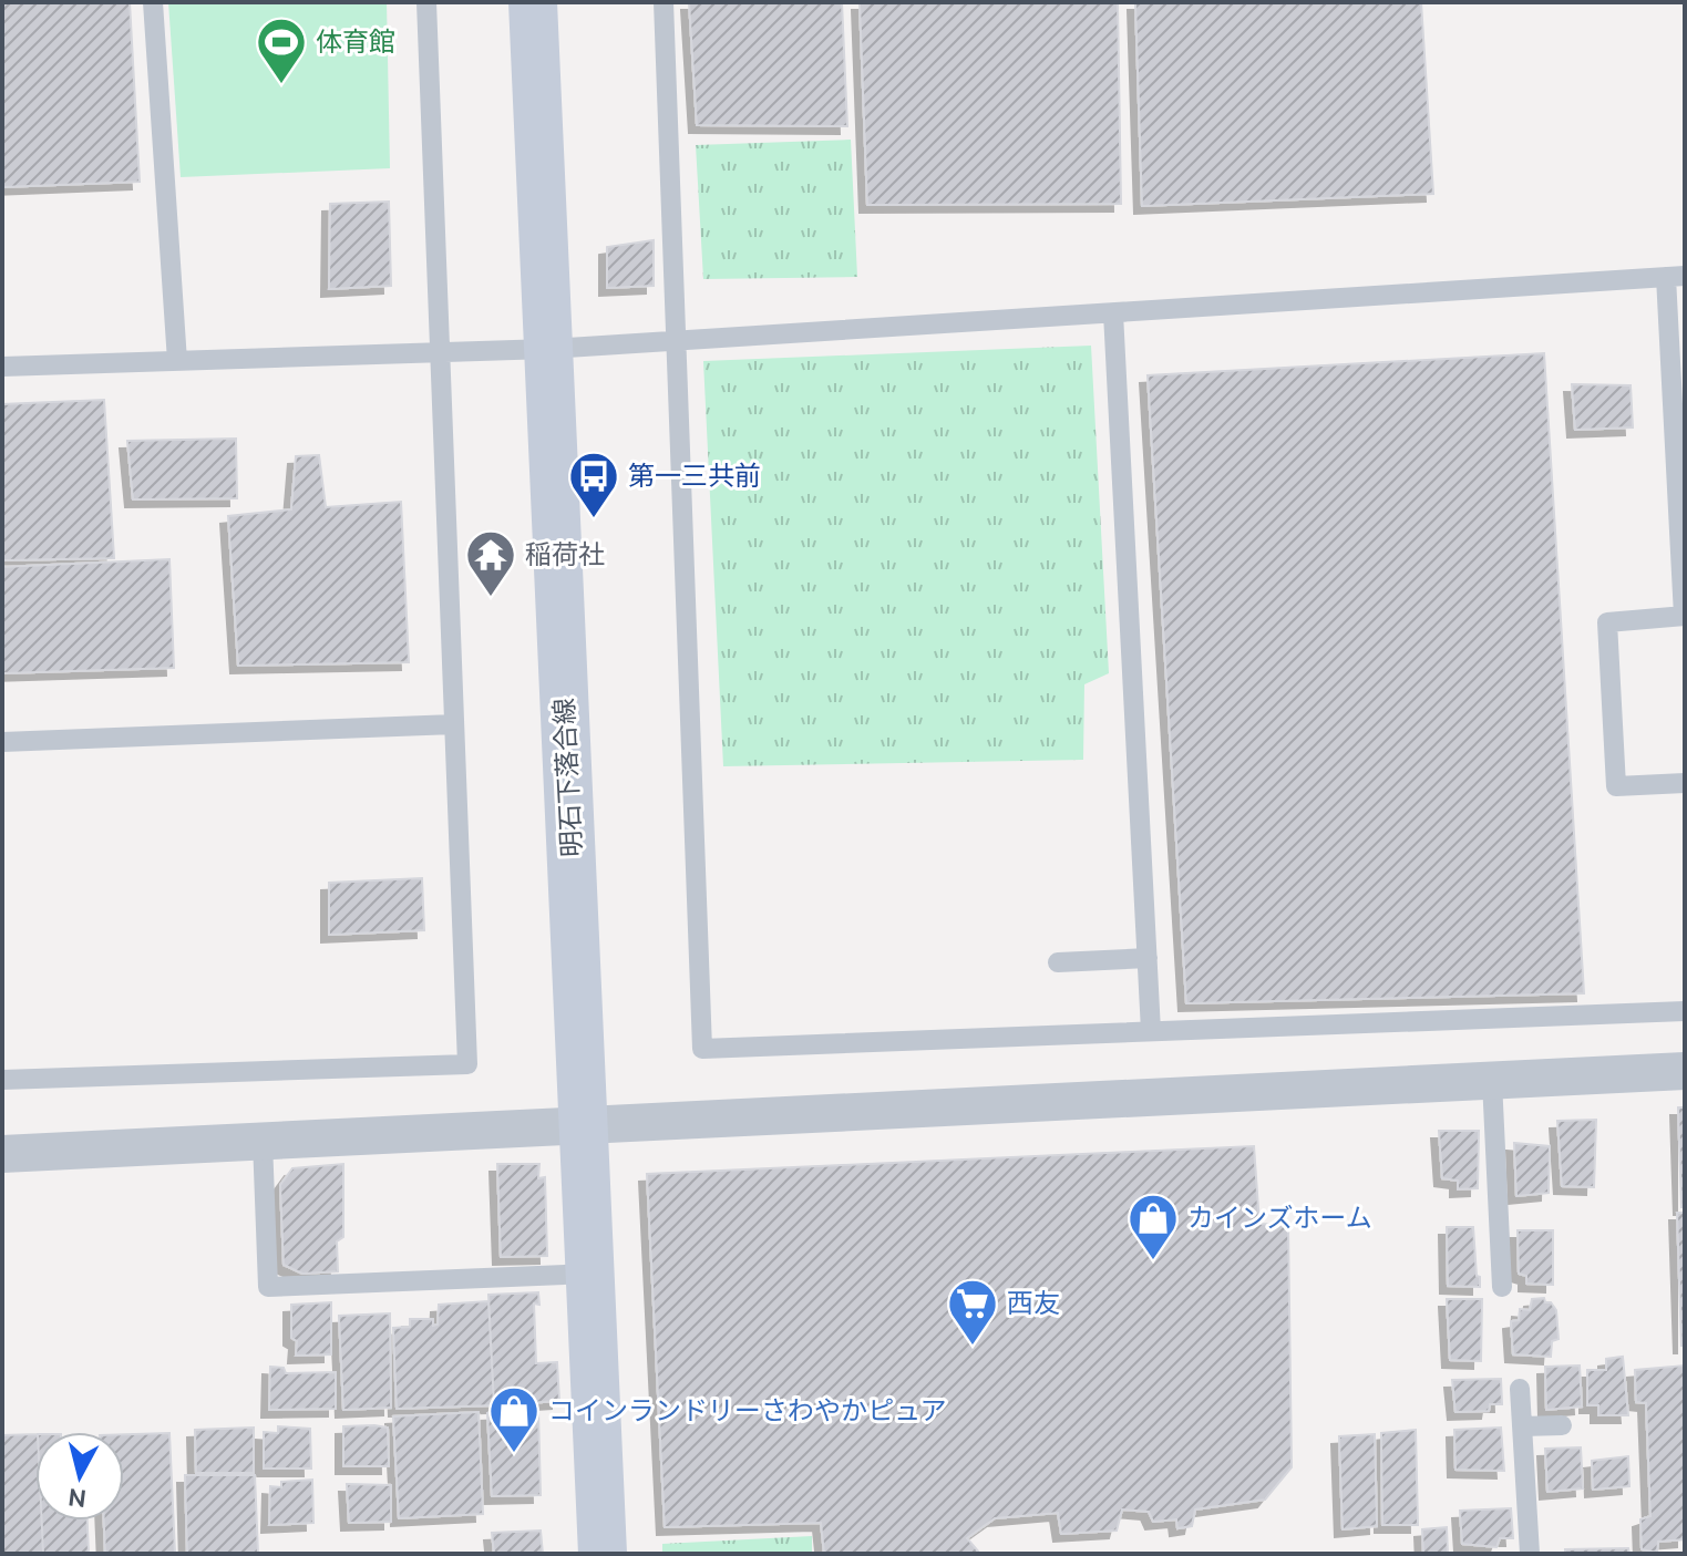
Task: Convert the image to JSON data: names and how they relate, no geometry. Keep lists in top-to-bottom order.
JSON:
{
  "streets": {
    "main road": ["明石下落合線"]
  },
  "places": {
    "sports": ["体育館"],
    "bus stop": ["第一三共前"],
    "temple": ["稲荷社"],
    "shop": ["カインズホーム", "コインランドリーさわやかピュア"],
    "supermarket": ["西友"]
  },
  "north": "bottom"
}
